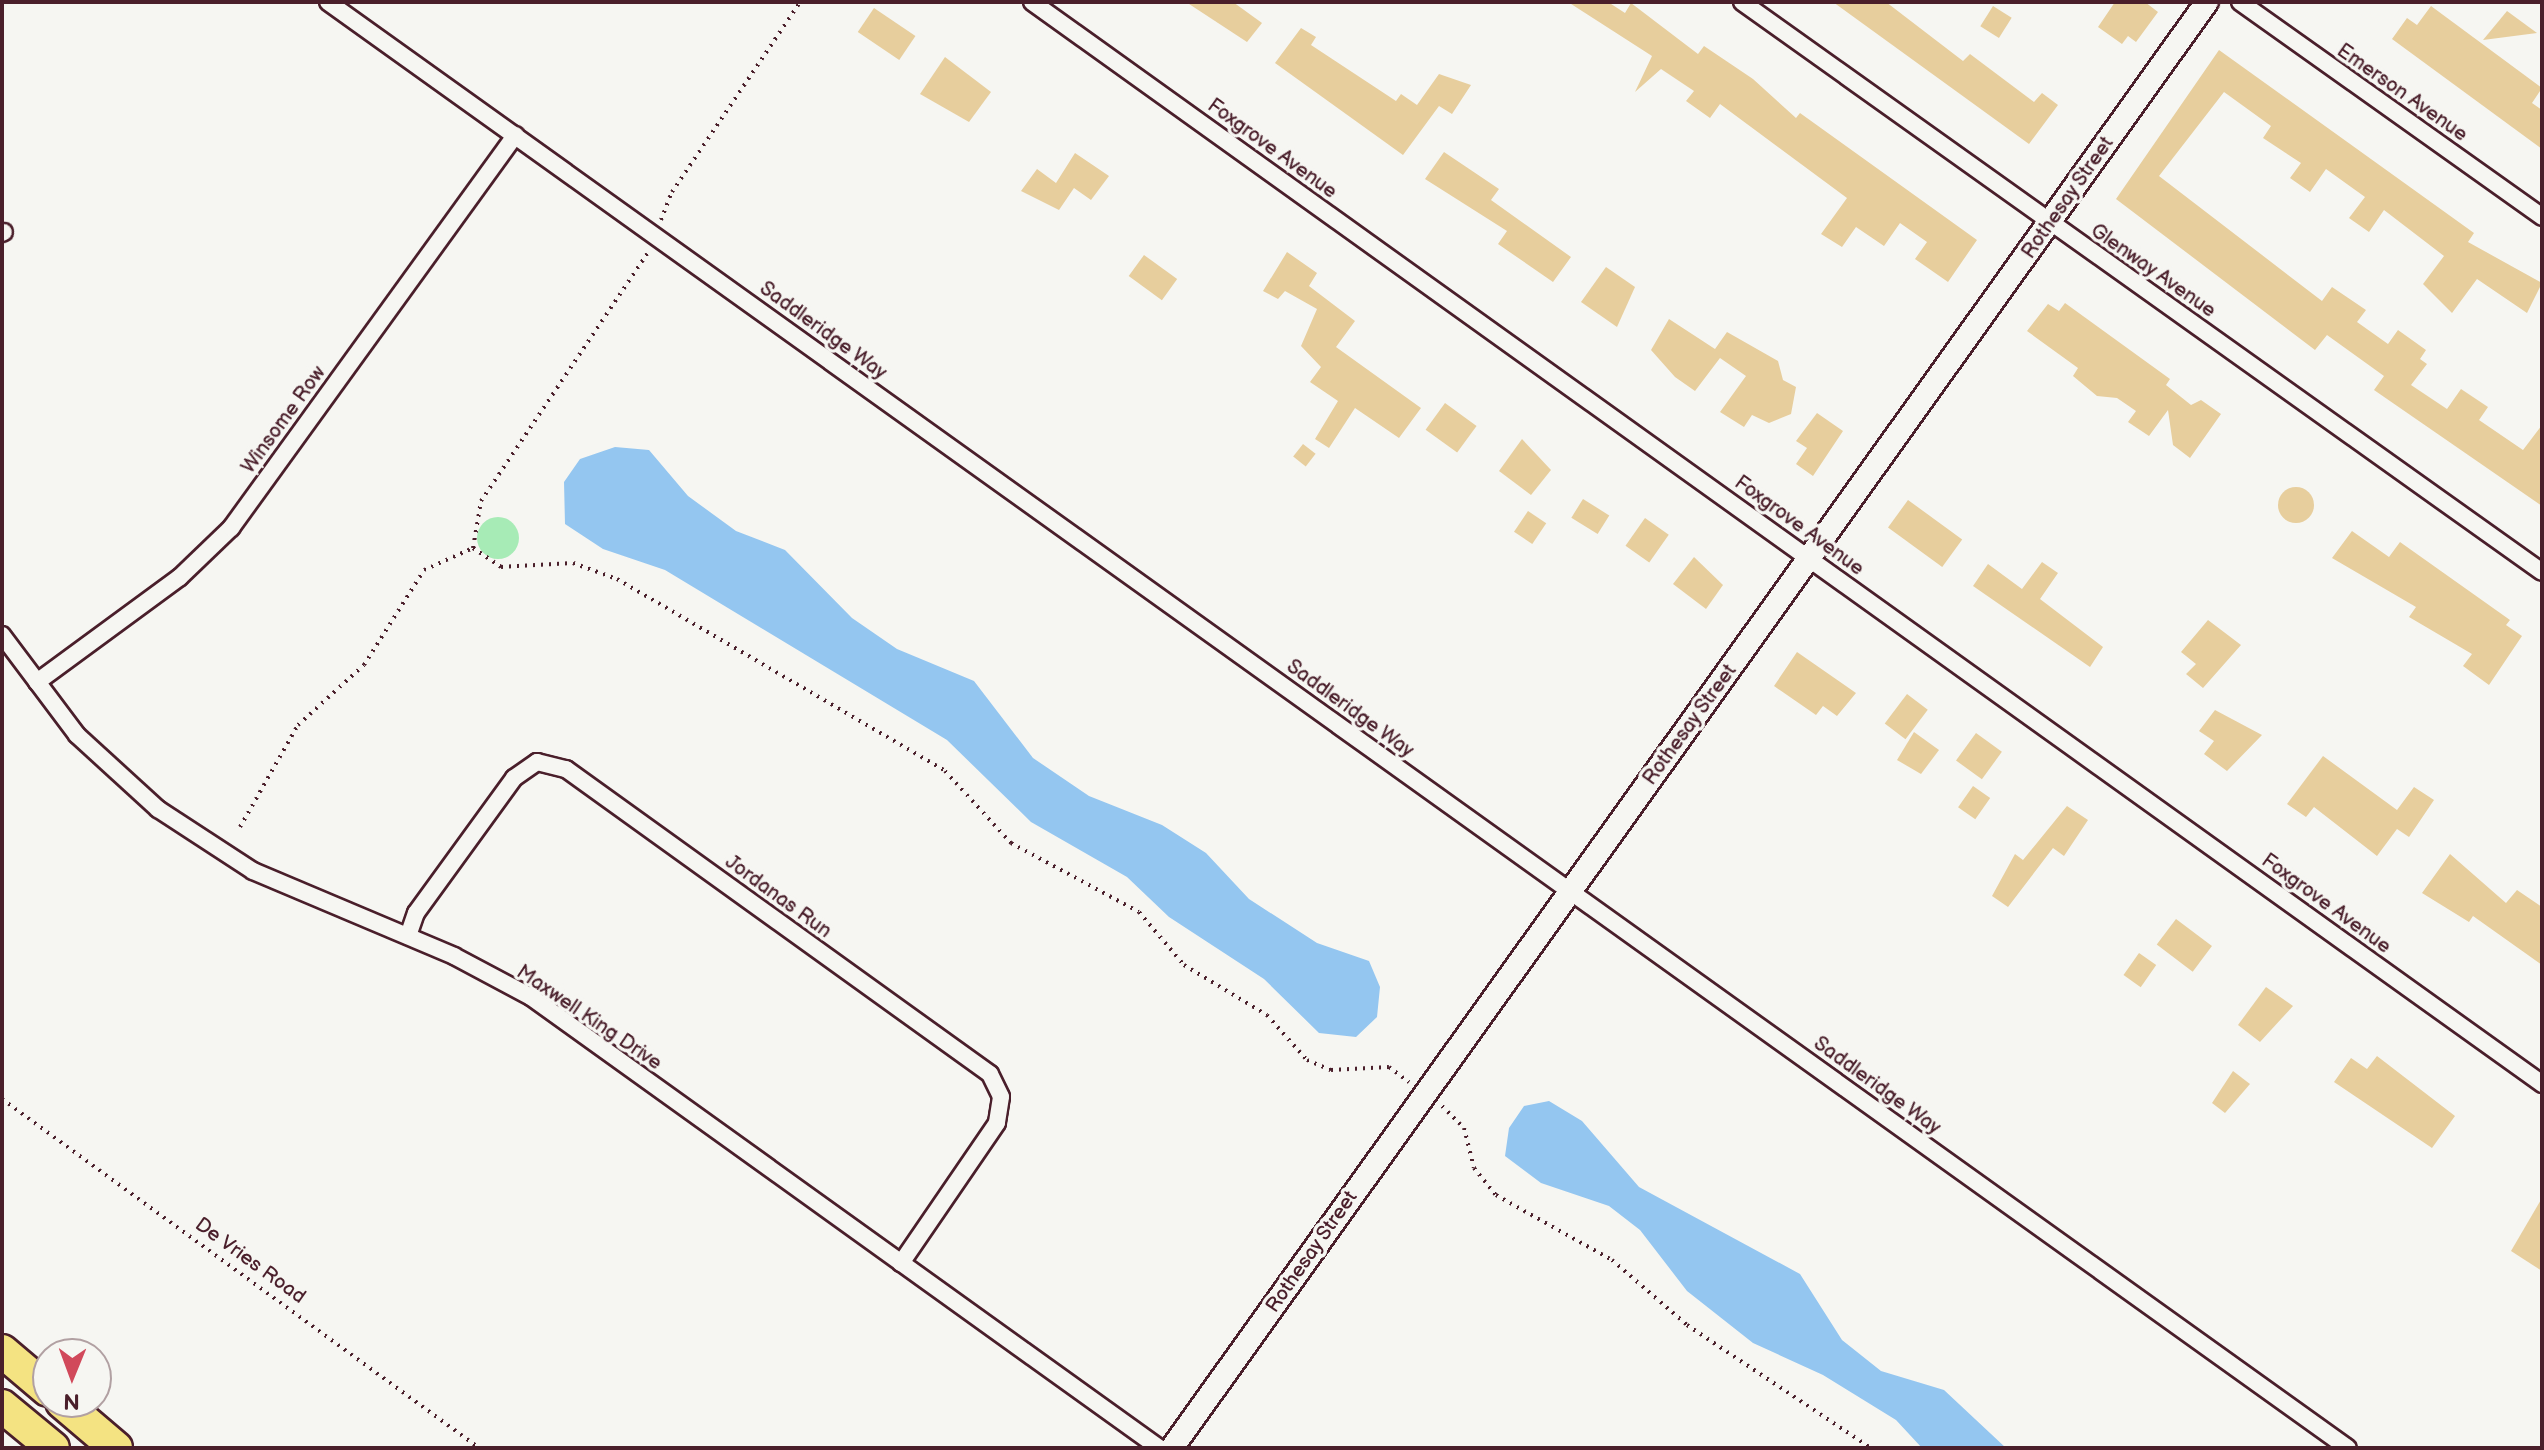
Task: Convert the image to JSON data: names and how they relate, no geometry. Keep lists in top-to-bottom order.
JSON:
{
  "streets": {
    "street": [
      "Emerson Avenue",
      "Foxgrove Avenue",
      "Rothesay Street",
      "Glenway Avenue",
      "Saddleridge Way",
      "Winsome Row",
      "Jordanas Run",
      "Maxwell King Drive"
    ],
    "path": ["De Vries Road"]
  },
  "crossings": [
    ["Foxgrove Avenue", "Rothesay Street"],
    ["Rothesay Street", "Glenway Avenue"],
    ["Rothesay Street", "Saddleridge Way"],
    ["Saddleridge Way", "Winsome Row"],
    ["Winsome Row", "Maxwell King Drive"],
    ["Jordanas Run", "Maxwell King Drive"]
  ],
  "north": "bottom"
}
